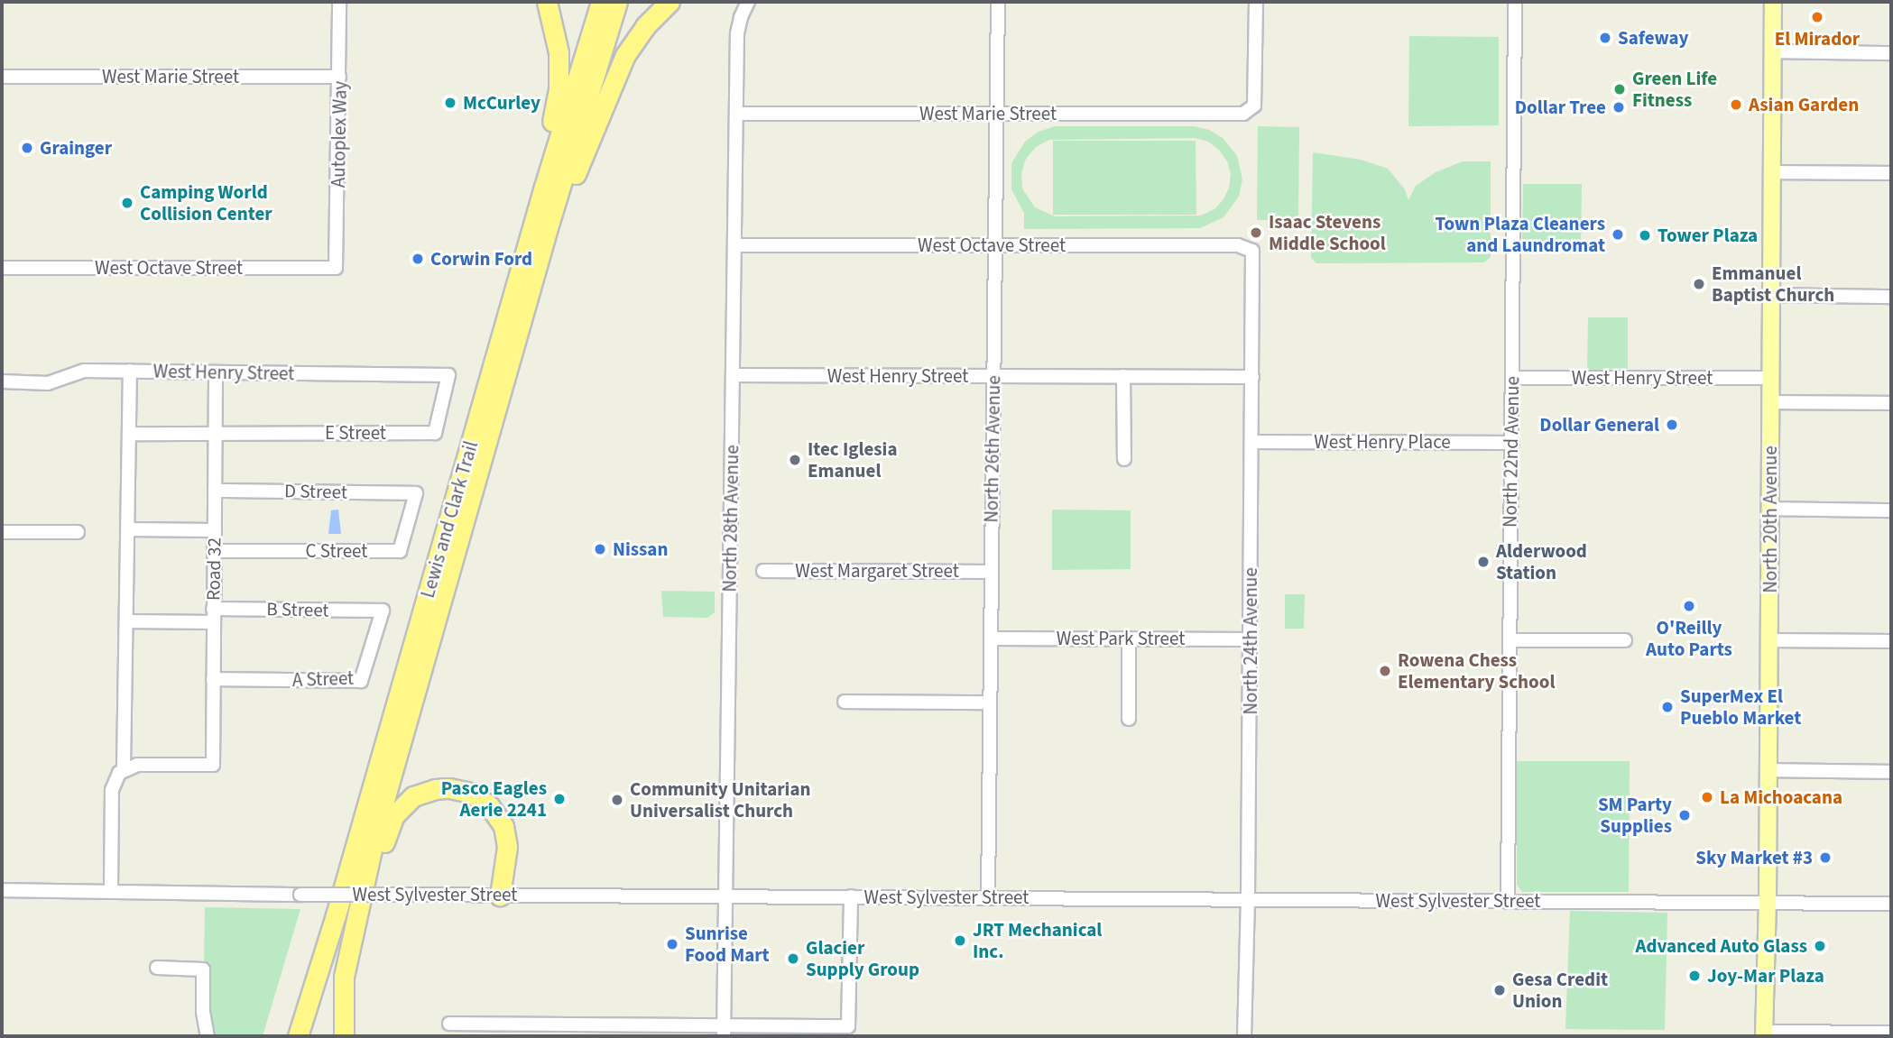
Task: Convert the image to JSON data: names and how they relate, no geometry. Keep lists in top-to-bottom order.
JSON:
{
  "streets": {
    "highway": ["Lewis and Clark Trail"],
    "main road": ["North 20th Avenue"],
    "street": [
      "West Marie Street",
      "Autoplex Way",
      "West Octave Street",
      "West Henry Street",
      "E Street",
      "West Henry Place",
      "North 26th Avenue",
      "North 22nd Avenue",
      "D Street",
      "North 28th Avenue",
      "C Street",
      "Road 32",
      "West Margaret Street",
      "B Street",
      "West Park Street",
      "North 24th Avenue",
      "A Street",
      "West Sylvester Street"
    ]
  },
  "crossings": [
    ["West Marie Street", "Autoplex Way"],
    ["West Marie Street", "North 26th Avenue"],
    ["West Marie Street", "North 28th Avenue"],
    ["Autoplex Way", "West Octave Street"],
    ["West Octave Street", "North 26th Avenue"],
    ["West Octave Street", "North 28th Avenue"],
    ["West Octave Street", "North 24th Avenue"],
    ["West Henry Street", "E Street"],
    ["West Henry Street", "North 26th Avenue"],
    ["West Henry Street", "North 22nd Avenue"],
    ["West Henry Street", "North 28th Avenue"],
    ["West Henry Street", "North 20th Avenue"],
    ["West Henry Street", "Road 32"],
    ["West Henry Street", "North 24th Avenue"],
    ["E Street", "Road 32"],
    ["West Henry Place", "North 22nd Avenue"],
    ["West Henry Place", "North 24th Avenue"],
    ["North 26th Avenue", "West Margaret Street"],
    ["North 26th Avenue", "West Park Street"],
    ["North 26th Avenue", "West Sylvester Street"],
    ["North 22nd Avenue", "West Sylvester Street"],
    ["D Street", "C Street"],
    ["D Street", "Road 32"],
    ["North 28th Avenue", "West Sylvester Street"],
    ["North 20th Avenue", "West Sylvester Street"],
    ["C Street", "Road 32"],
    ["Road 32", "B Street"],
    ["Road 32", "A Street"],
    ["B Street", "A Street"],
    ["West Park Street", "North 24th Avenue"],
    ["North 24th Avenue", "West Sylvester Street"]
  ],
  "places": [
    "El Mirador",
    "Safeway",
    "Green Life Fitness",
    "McCurley",
    "Asian Garden",
    "Dollar Tree",
    "Grainger",
    "Camping World Collision Center",
    "Isaac Stevens Middle School",
    "Town Plaza Cleaners and Laundromat",
    "Tower Plaza",
    "Corwin Ford",
    "Emmanuel Baptist Church",
    "Dollar General",
    "Itec Iglesia Emanuel",
    "Nissan",
    "Alderwood Station",
    "O'Reilly Auto Parts",
    "Rowena Chess Elementary School",
    "SuperMex El Pueblo Market",
    "La Michoacana",
    "Pasco Eagles Aerie 2241",
    "Community Unitarian Universalist Church",
    "SM Party Supplies",
    "Sky Market #3",
    "JRT Mechanical Inc.",
    "Sunrise Food Mart",
    "Advanced Auto Glass",
    "Glacier Supply Group",
    "Joy-Mar Plaza",
    "Gesa Credit Union"
  ]
}
